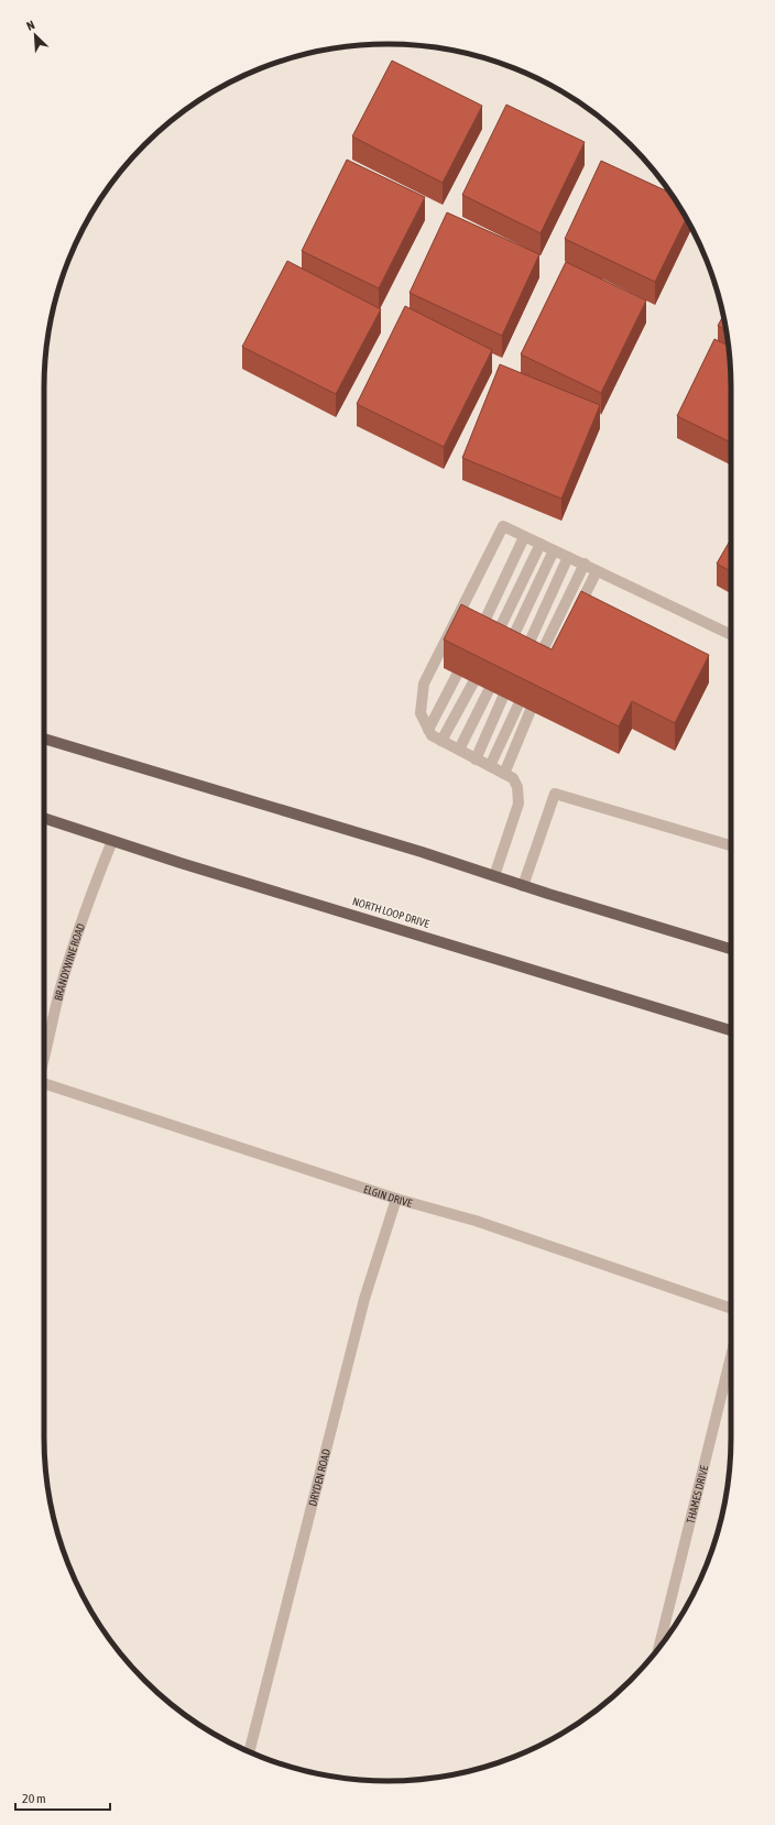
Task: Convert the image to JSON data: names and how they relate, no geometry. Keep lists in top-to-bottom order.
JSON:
{
  "streets": {
    "main road": ["NORTH LOOP DRIVE"],
    "street": [
      "BRANDYWINE ROAD",
      "ELGIN DRIVE",
      "DRYDEN ROAD",
      "THAMES DRIVE"
    ]
  },
  "crossings": [
    ["NORTH LOOP DRIVE", "BRANDYWINE ROAD"],
    ["ELGIN DRIVE", "DRYDEN ROAD"]
  ],
  "scale_bar": "20 m",
  "north": "top left"
}
